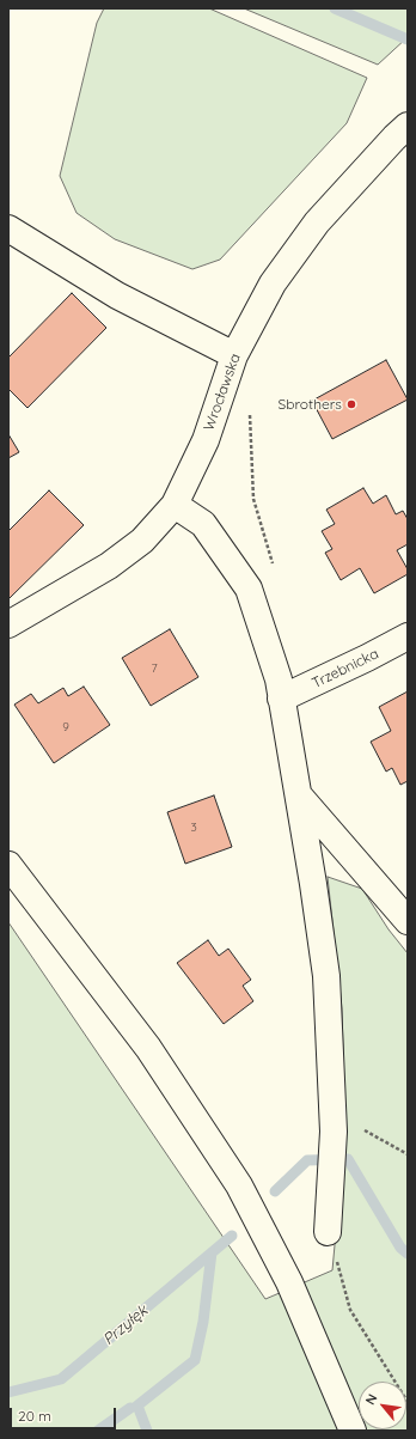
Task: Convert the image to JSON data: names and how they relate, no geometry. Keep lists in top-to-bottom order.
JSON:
{
  "streets": {
    "street": ["Wrocławska", "Trzebnicka"]
  },
  "water": ["Przyłęk"],
  "places": ["Sbrothers"],
  "house_numbers": ["7", "9", "3"],
  "scale_bar": "20 m",
  "north": "top left"
}
